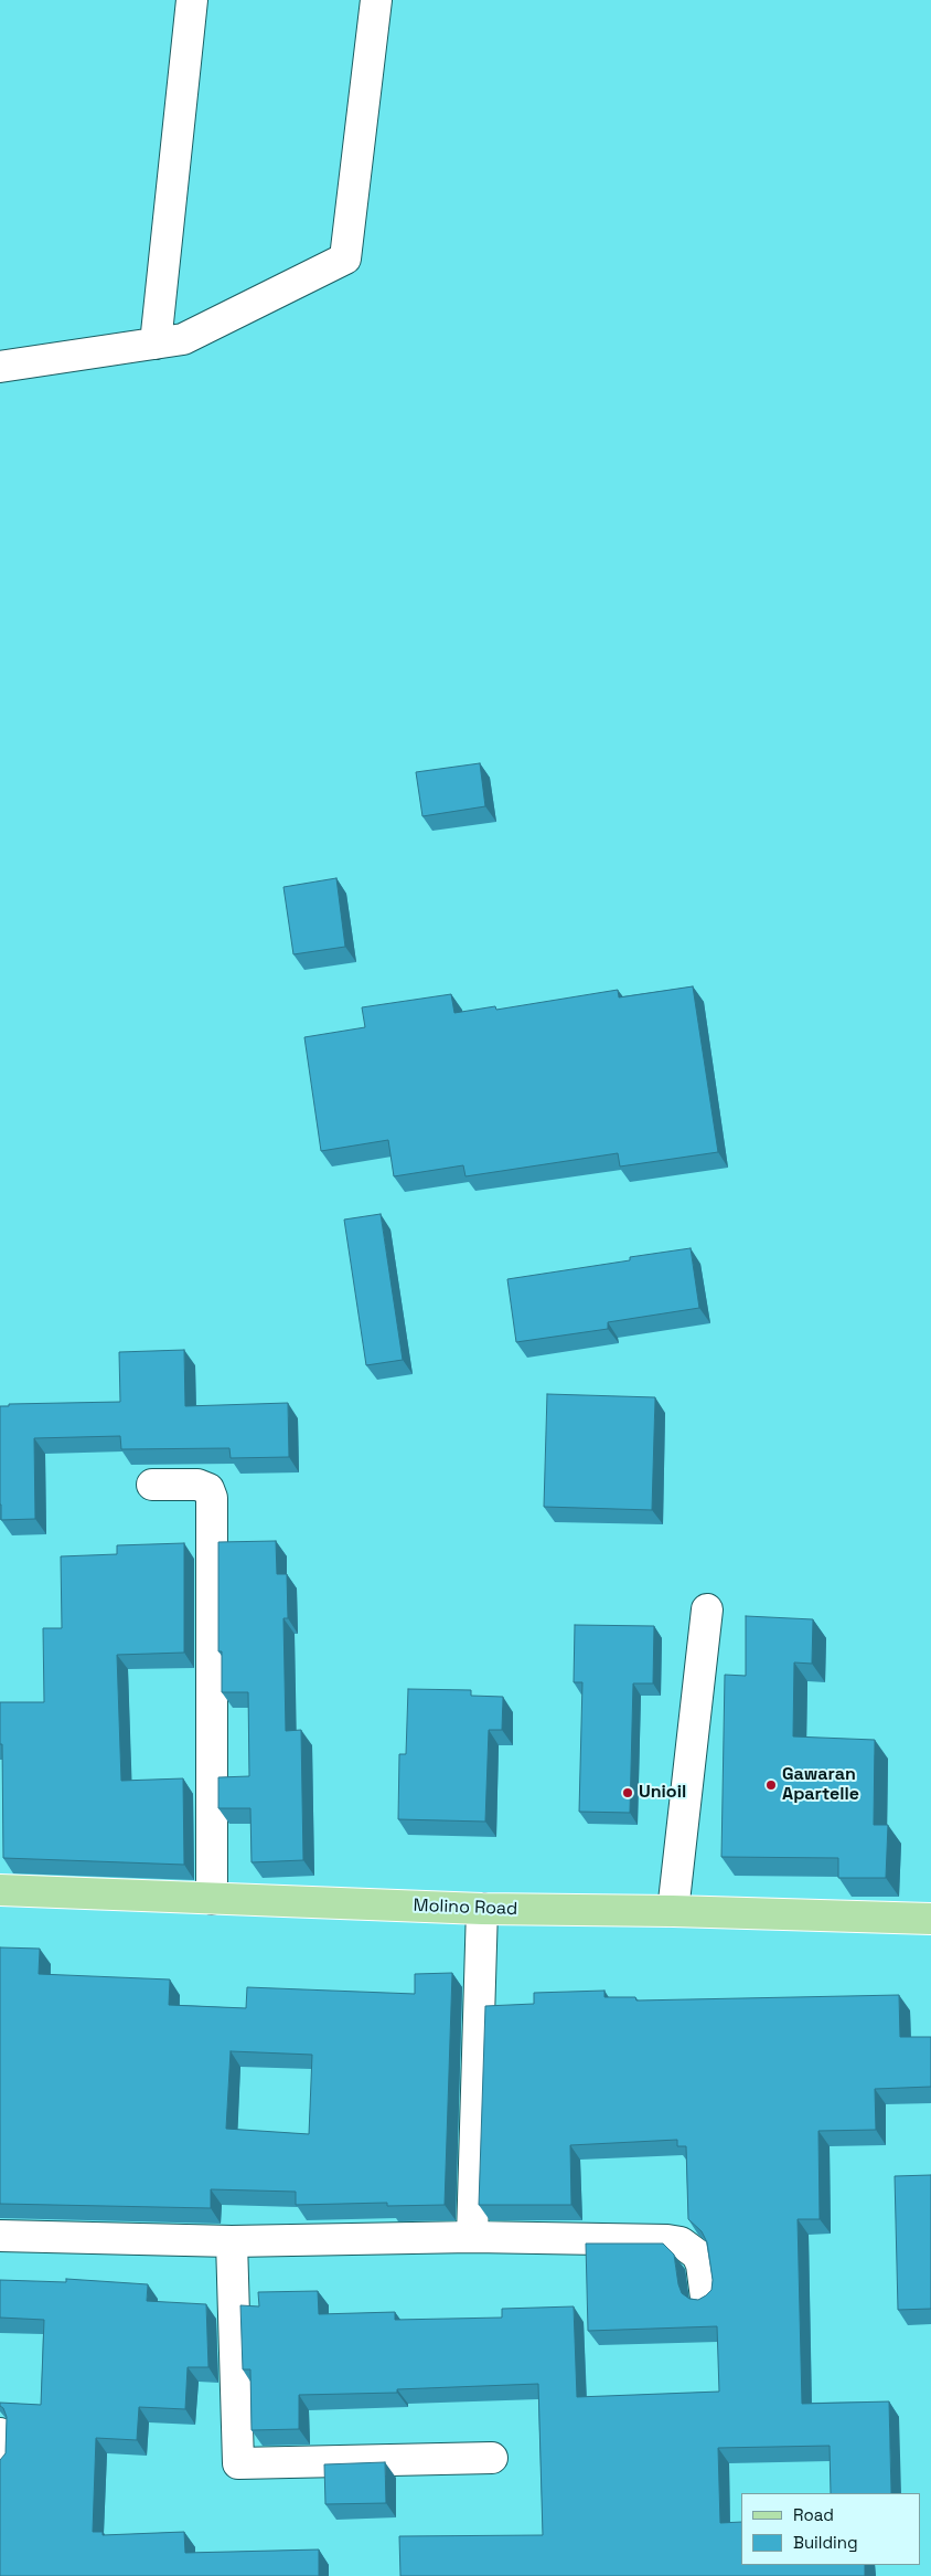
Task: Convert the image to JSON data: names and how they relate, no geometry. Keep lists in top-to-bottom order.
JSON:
{
  "streets": {
    "main road": ["Molino Road"]
  },
  "places": ["Gawaran Apartelle", "Unioil"],
  "legend": ["Road", "Building"]
}
